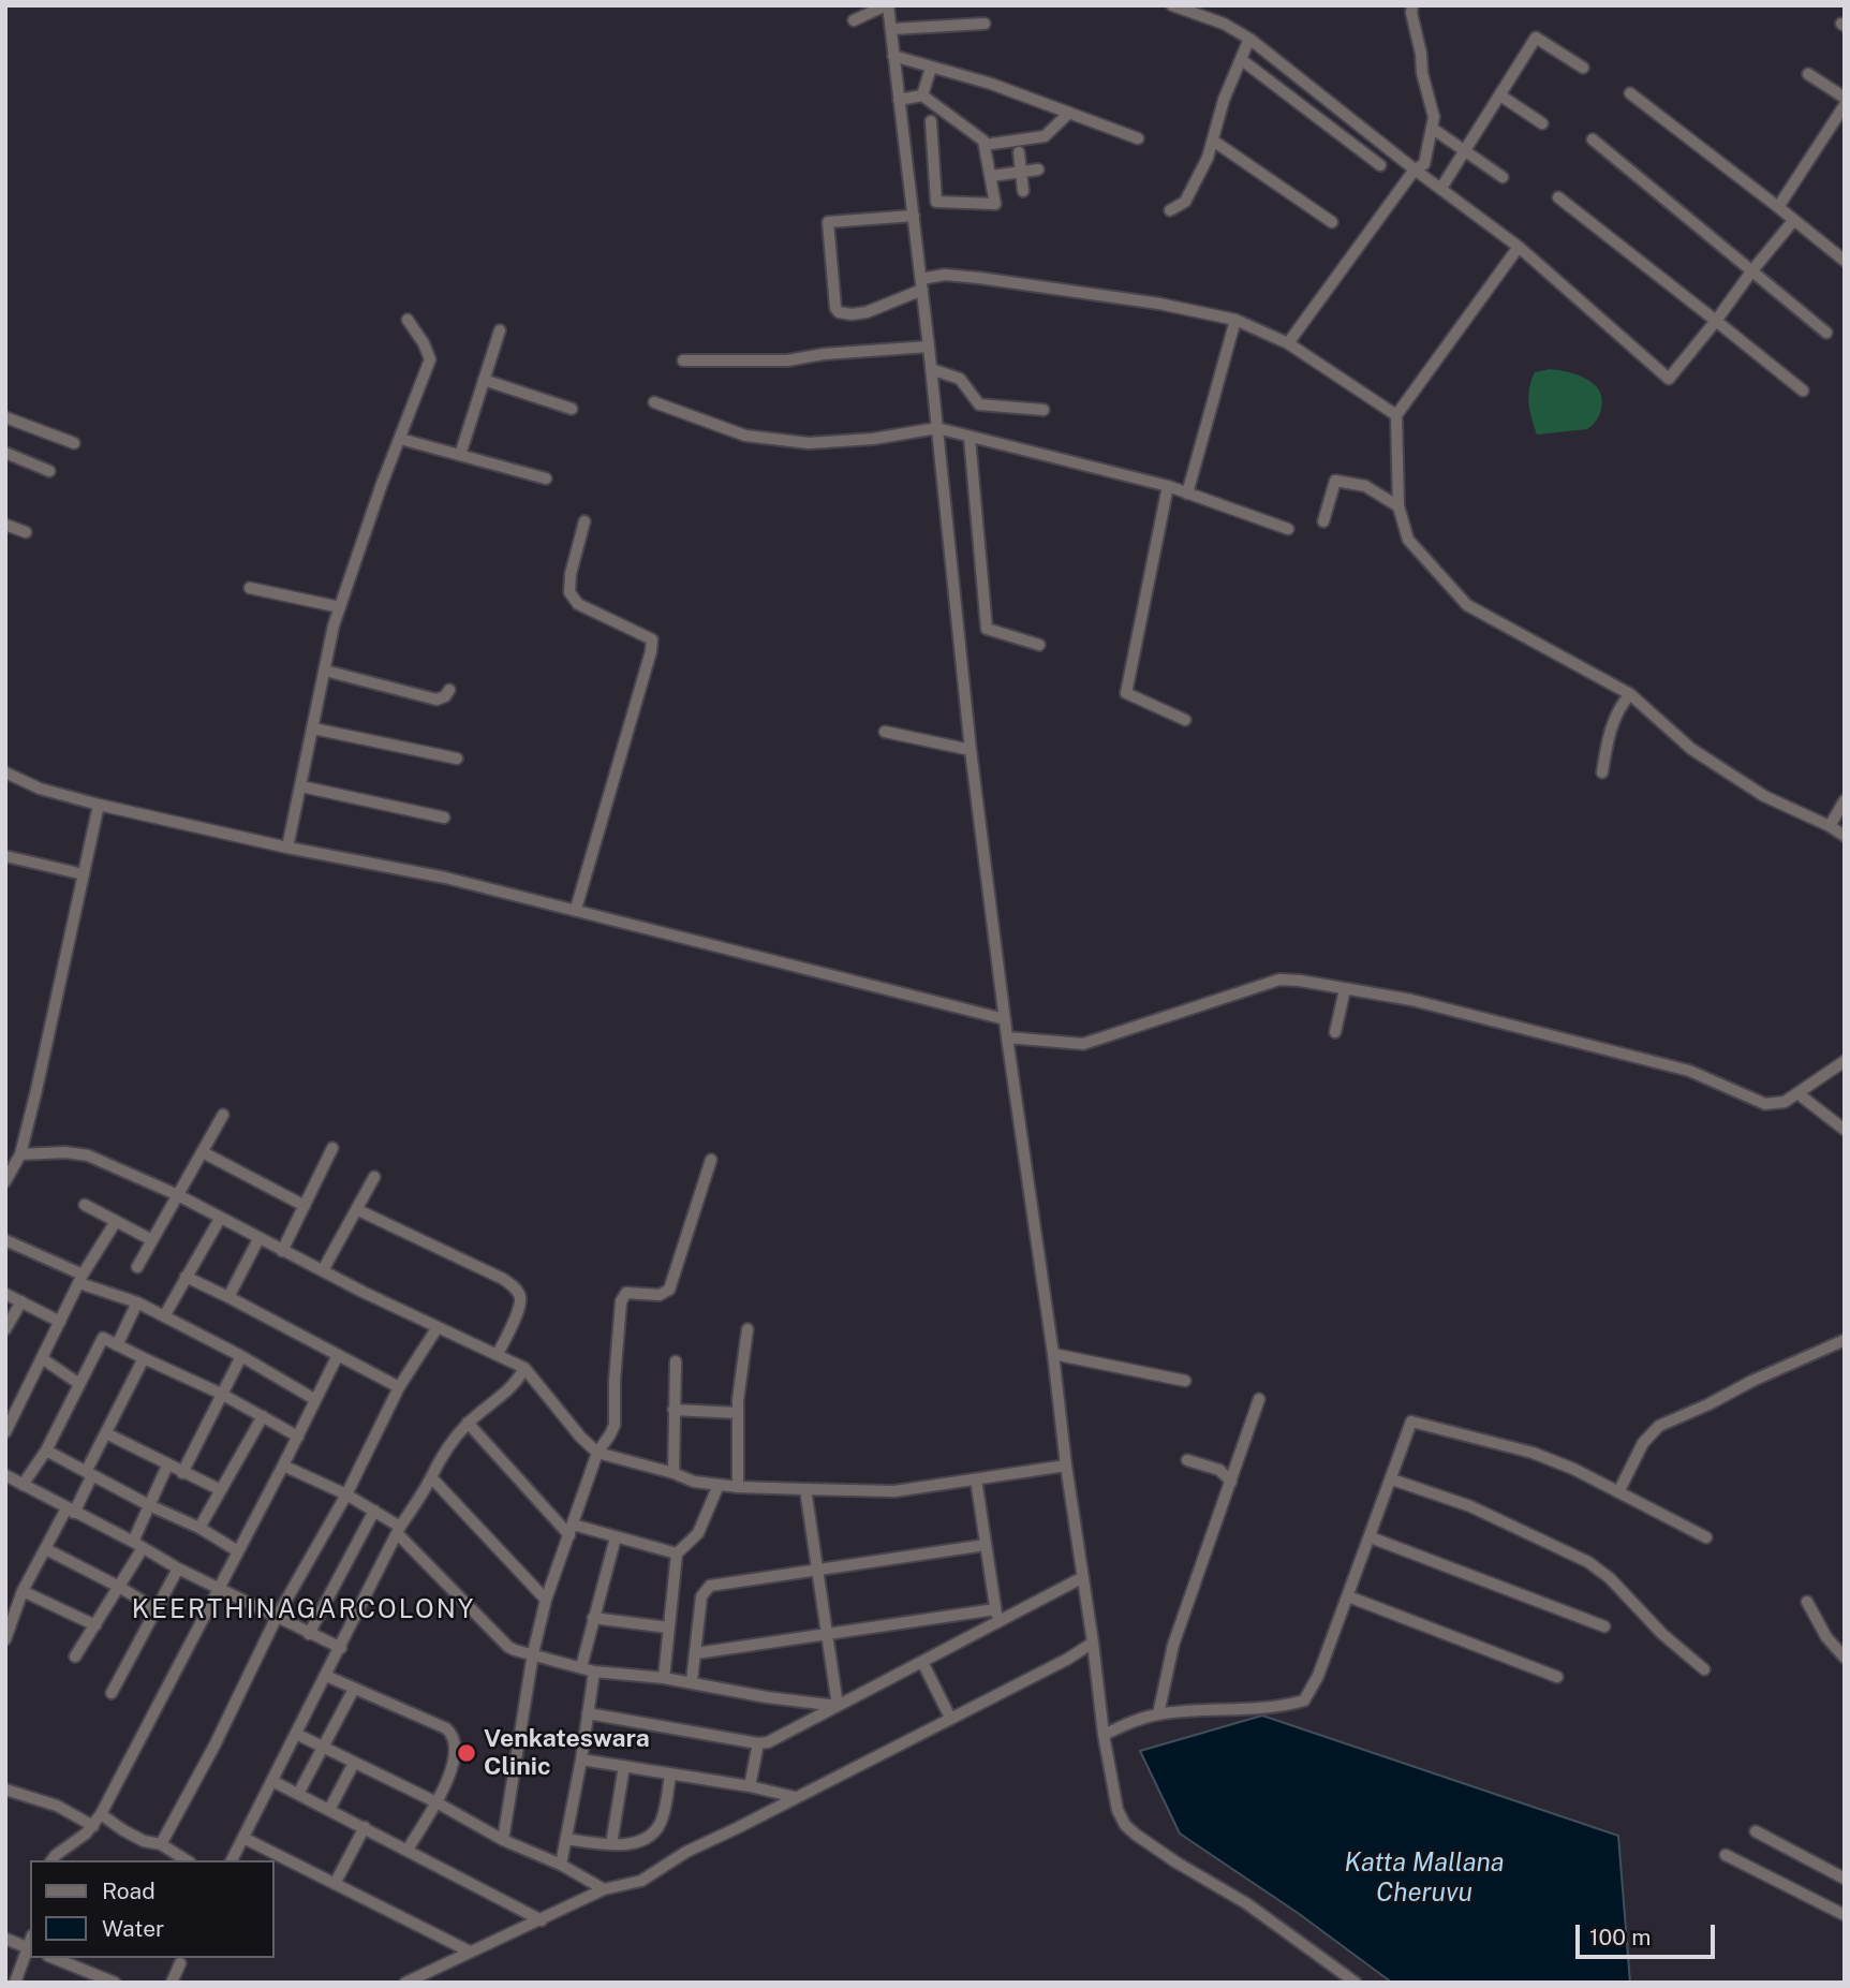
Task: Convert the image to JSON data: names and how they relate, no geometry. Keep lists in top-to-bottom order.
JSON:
{
  "districts": ["KEERTHINAGARCOLONY"],
  "water": ["Katta Mallana Cheruvu"],
  "places": ["Venkateswara Clinic"],
  "legend": ["Road", "Water"],
  "scale_bar": "100 m"
}
